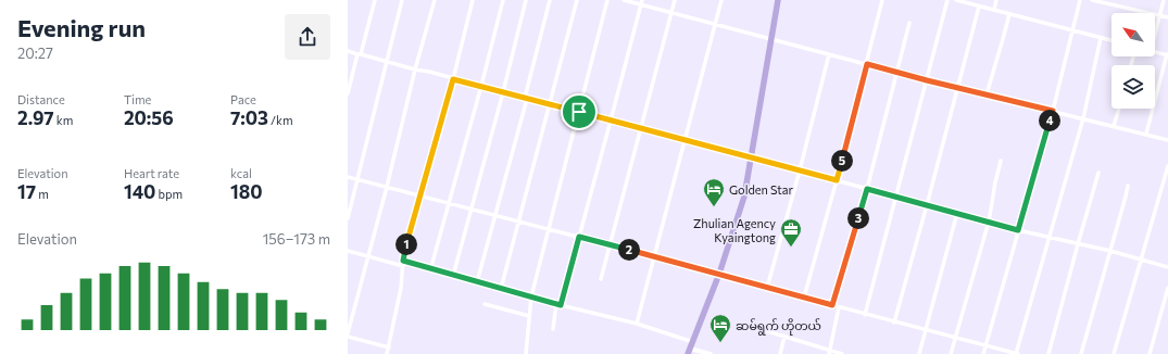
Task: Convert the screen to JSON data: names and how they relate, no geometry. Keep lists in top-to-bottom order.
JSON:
{
  "places": {
    "hotel": ["Golden Star", "ဆမ်ရွက် ဟိုတယ်"],
    "office": ["Zhulian Agency Kyaingtong"]
  },
  "north": "top left",
  "page": {
    "heading": ["Evening run", "20:27"],
    "stats": [
      ["Distance", "2.97 km"],
      ["Time", "20:56"],
      ["Pace", "7:03 /km"],
      ["Elevation", "17 m"],
      ["Heart rate", "140 bpm"],
      ["kcal", "180"]
    ],
    "pins": [
      "4",
      "5",
      "3",
      "1",
      "2"
    ],
    "chart": ["Elevation", "156–173 m"]
  }
}
